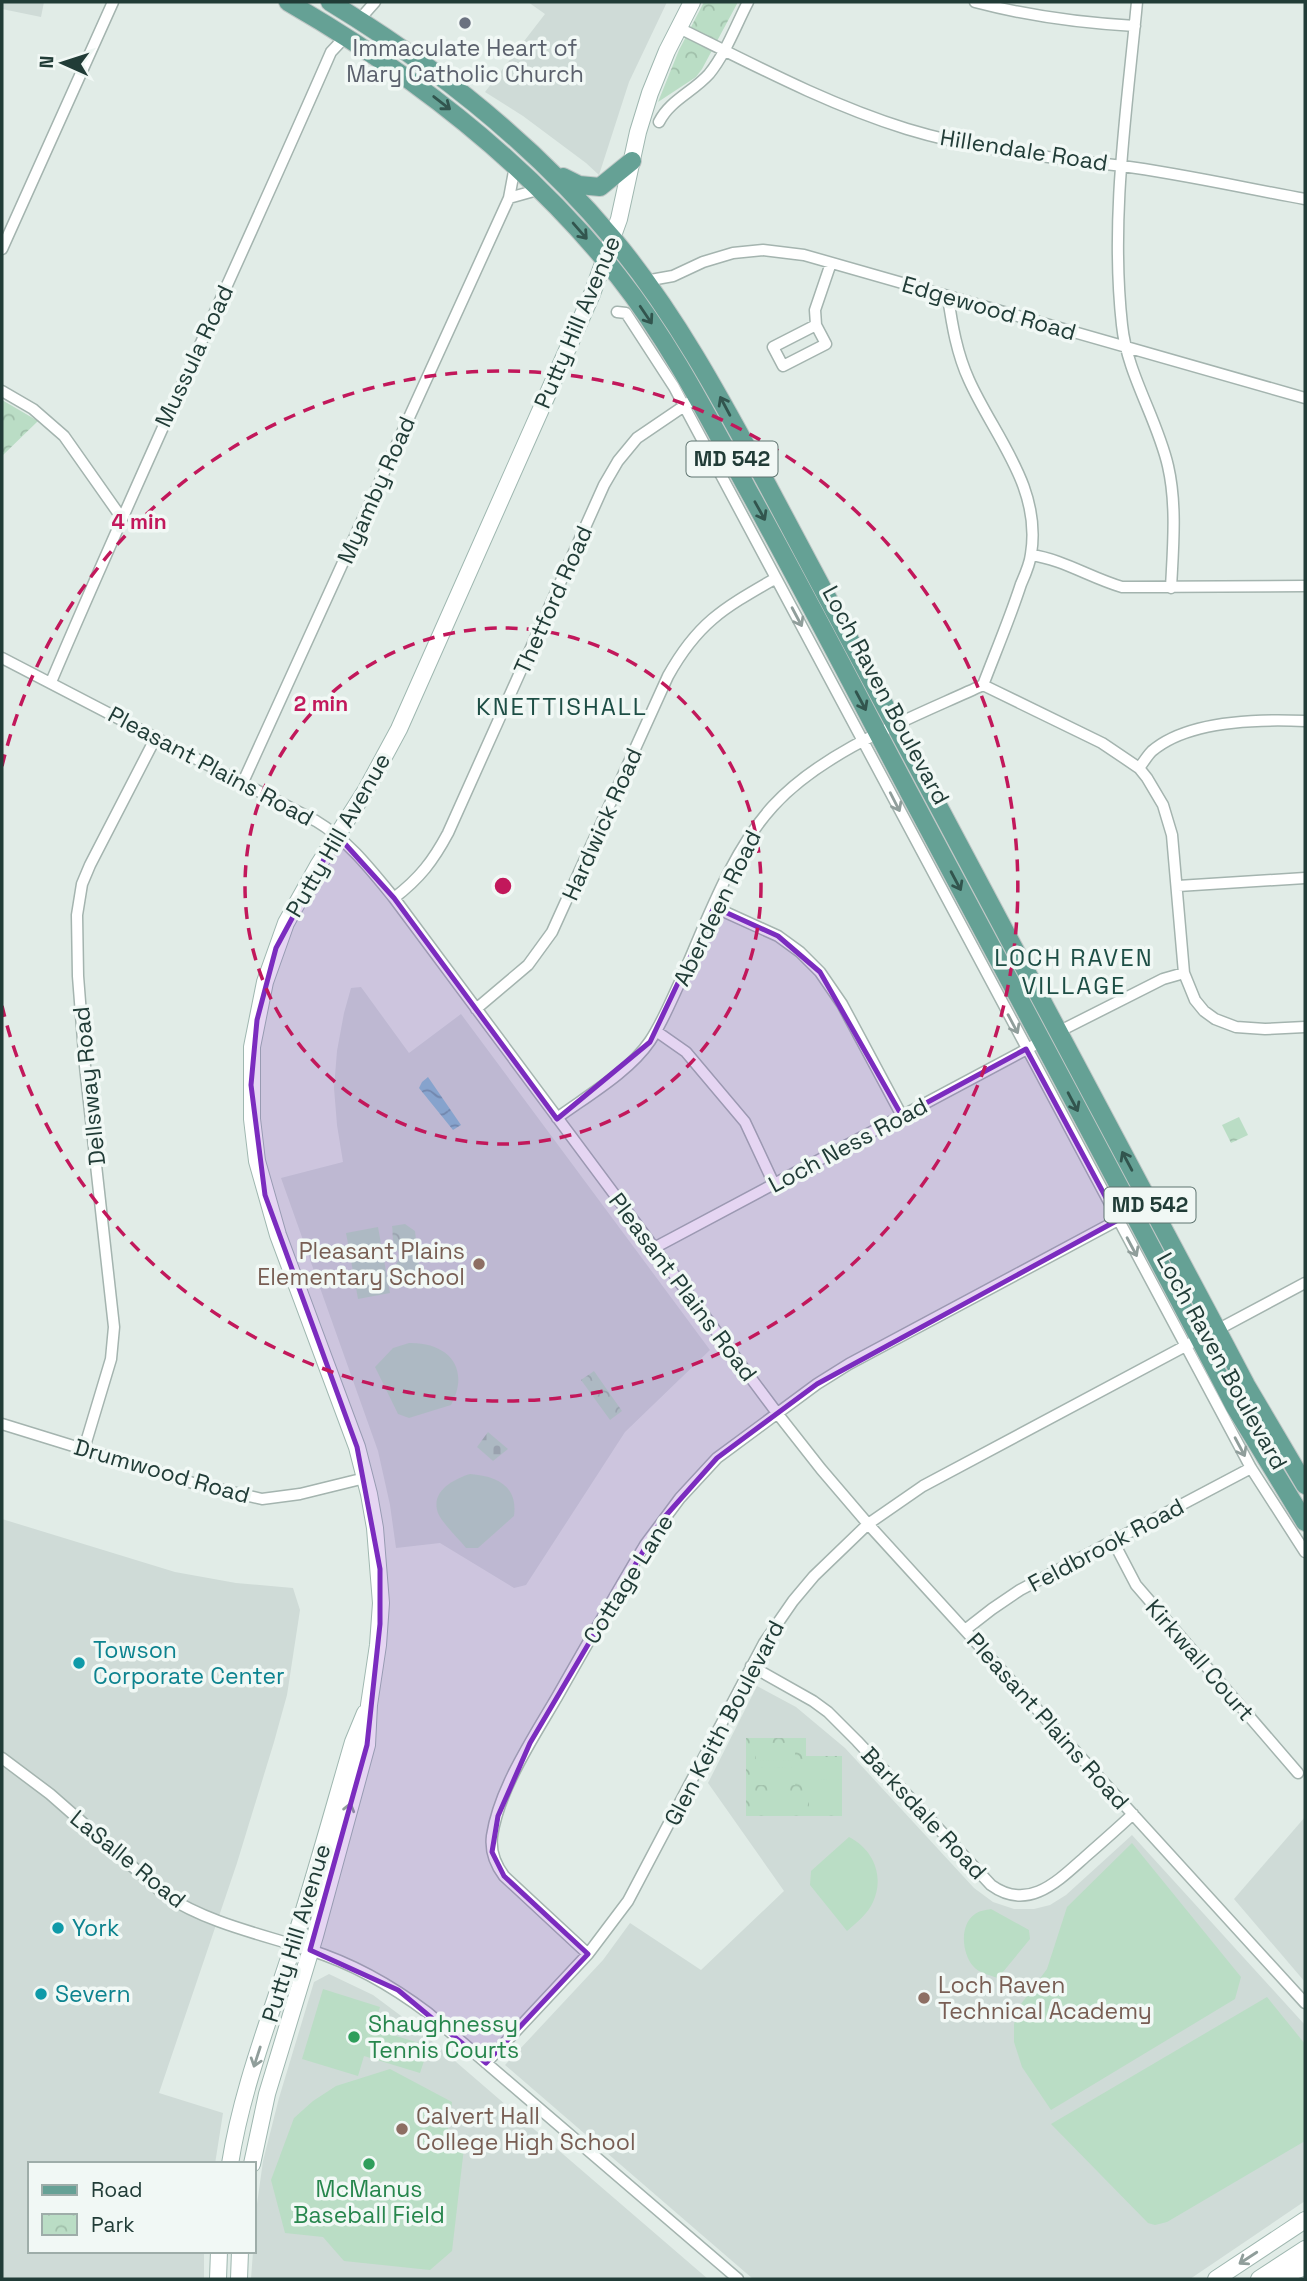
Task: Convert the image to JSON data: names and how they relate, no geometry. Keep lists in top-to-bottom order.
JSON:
{
  "streets": {
    "main road": ["MD 542", "Loch Raven Boulevard"],
    "street": [
      "Hillendale Road",
      "Edgewood Road",
      "Putty Hill Avenue",
      "Mussula Road",
      "Myamby Road",
      "Thetford Road",
      "Pleasant Plains Road",
      "Hardwick Road",
      "Aberdeen Road",
      "Dellsway Road",
      "Loch Ness Road",
      "Drumwood Road",
      "Feldbrook Road",
      "Cottage Lane",
      "Kirkwall Court",
      "Glen Keith Boulevard",
      "Barksdale Road",
      "LaSalle Road"
    ]
  },
  "crossings": [
    ["Hillendale Road", "Putty Hill Avenue"],
    ["Edgewood Road", "Loch Raven Boulevard"],
    ["Putty Hill Avenue", "Loch Raven Boulevard"],
    ["Putty Hill Avenue", "Pleasant Plains Road"],
    ["Putty Hill Avenue", "Drumwood Road"],
    ["Putty Hill Avenue", "LaSalle Road"],
    ["Mussula Road", "Loch Raven Boulevard"],
    ["Mussula Road", "Pleasant Plains Road"],
    ["Myamby Road", "Loch Raven Boulevard"],
    ["Myamby Road", "Pleasant Plains Road"],
    ["Thetford Road", "Loch Raven Boulevard"],
    ["Thetford Road", "Pleasant Plains Road"],
    ["Loch Raven Boulevard", "Hardwick Road"],
    ["Loch Raven Boulevard", "Aberdeen Road"],
    ["Loch Raven Boulevard", "Loch Ness Road"],
    ["Loch Raven Boulevard", "Feldbrook Road"],
    ["Loch Raven Boulevard", "Cottage Lane"],
    ["Loch Raven Boulevard", "Glen Keith Boulevard"],
    ["Pleasant Plains Road", "Hardwick Road"],
    ["Pleasant Plains Road", "Aberdeen Road"],
    ["Pleasant Plains Road", "Dellsway Road"],
    ["Pleasant Plains Road", "Loch Ness Road"],
    ["Pleasant Plains Road", "Feldbrook Road"],
    ["Pleasant Plains Road", "Cottage Lane"],
    ["Pleasant Plains Road", "Glen Keith Boulevard"],
    ["Pleasant Plains Road", "Barksdale Road"],
    ["Dellsway Road", "Drumwood Road"],
    ["Feldbrook Road", "Kirkwall Court"],
    ["Cottage Lane", "Glen Keith Boulevard"],
    ["Glen Keith Boulevard", "Barksdale Road"],
    ["Glen Keith Boulevard", "LaSalle Road"]
  ],
  "districts": ["KNETTISHALL", "LOCH RAVEN VILLAGE"],
  "places": [
    "Immaculate Heart of Mary Catholic Church",
    "Pleasant Plains Elementary School",
    "Towson Corporate Center",
    "York",
    "Severn",
    "Loch Raven Technical Academy",
    "Shaughnessy Tennis Courts",
    "Calvert Hall College High School",
    "McManus Baseball Field"
  ],
  "legend": ["Road", "Park"],
  "north": "left",
  "rings": ["4 min", "2 min"]
}
